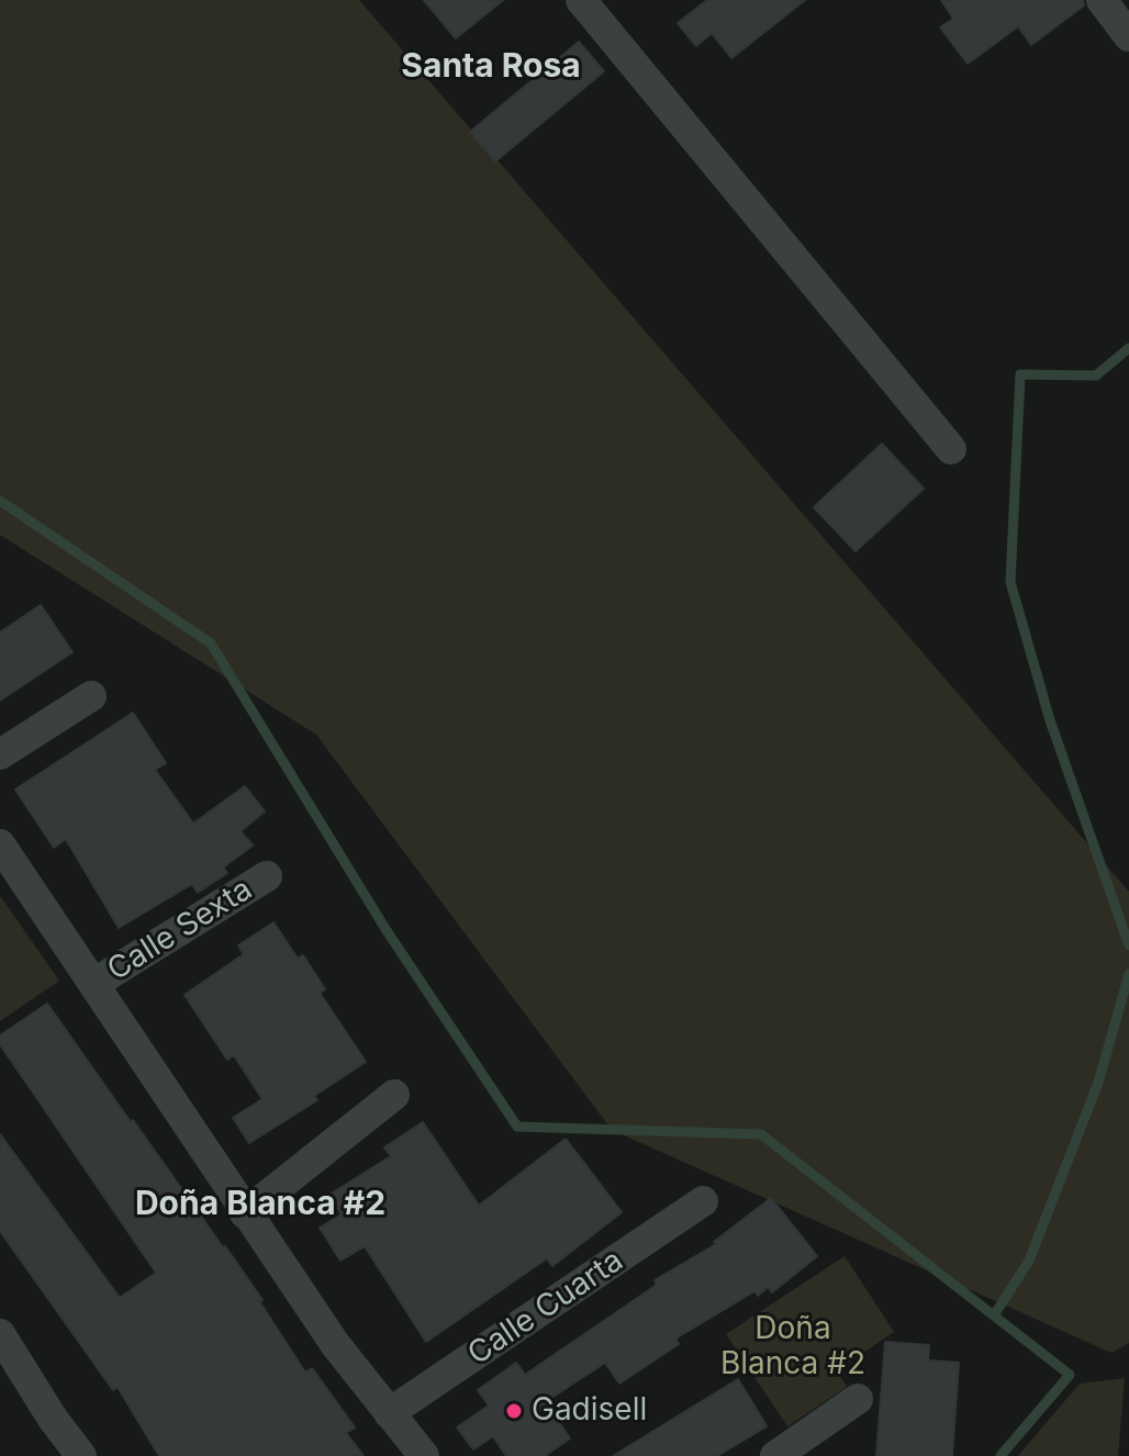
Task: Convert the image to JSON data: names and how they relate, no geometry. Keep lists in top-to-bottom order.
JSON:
{
  "streets": {
    "street": ["Calle Sexta", "Calle Cuarta"]
  },
  "districts": ["Santa Rosa", "Doña Blanca #2"],
  "parks": ["Doña Blanca #2"],
  "places": ["Gadisell"]
}
